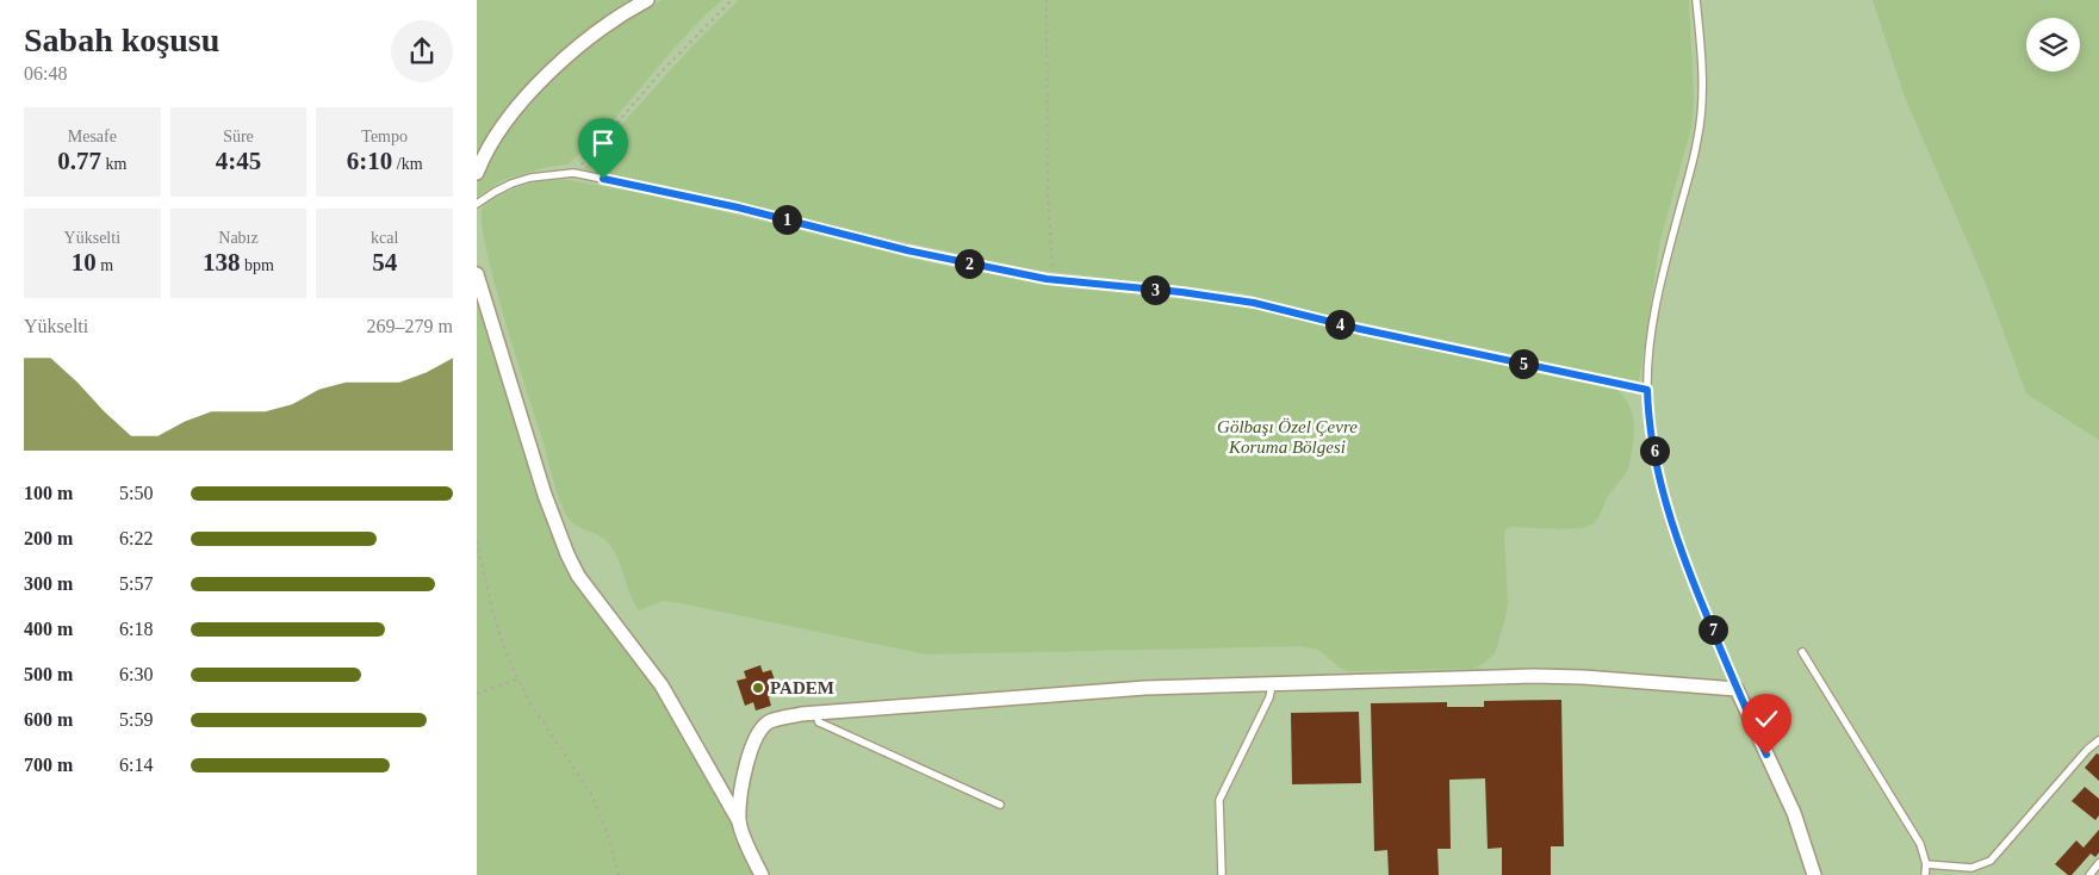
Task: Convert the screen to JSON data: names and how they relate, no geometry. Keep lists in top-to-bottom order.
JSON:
{
  "parks": ["Gölbaşı Özel Çevre Koruma Bölgesi"],
  "places": ["PADEM"],
  "page": {
    "heading": ["Sabah koşusu", "06:48"],
    "stats": [
      ["Mesafe", "0.77 km"],
      ["Süre", "4:45"],
      ["Tempo", "6:10 /km"],
      ["Yükselti", "10 m"],
      ["Nabız", "138 bpm"],
      ["kcal", "54"]
    ],
    "pins": [
      "1",
      "2",
      "3",
      "4",
      "5",
      "6",
      "7"
    ],
    "chart": ["Yükselti", "269–279 m"],
    "list": [
      {
        "name": "100 m",
        "note": "5:50"
      },
      {
        "name": "200 m",
        "note": "6:22"
      },
      {
        "name": "300 m",
        "note": "5:57"
      },
      {
        "name": "400 m",
        "note": "6:18"
      },
      {
        "name": "500 m",
        "note": "6:30"
      },
      {
        "name": "600 m",
        "note": "5:59"
      },
      {
        "name": "700 m",
        "note": "6:14"
      }
    ]
  }
}
